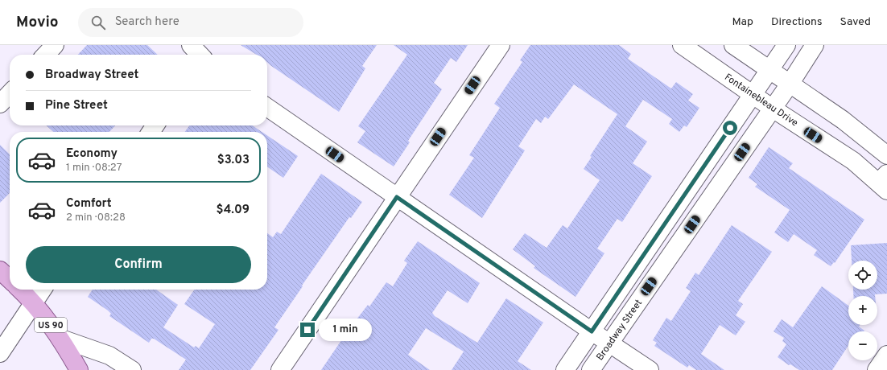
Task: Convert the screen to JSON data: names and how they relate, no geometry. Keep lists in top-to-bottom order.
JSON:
{
  "streets": {
    "main road": ["US 90"],
    "street": ["Fontainebleau Drive", "Broadway Street"]
  },
  "crossings": [
    ["Fontainebleau Drive", "Broadway Street"]
  ],
  "page": {
    "header": "Movio",
    "search": "Search here",
    "nav": ["Map", "Directions", "Saved"],
    "banner": ["Broadway Street", "Pine Street"],
    "list": [
      {
        "name": "Economy",
        "note": "1 min · 08:27",
        "value": "$3.03"
      },
      {
        "name": "Comfort",
        "note": "2 min · 08:28",
        "value": "$4.09"
      }
    ],
    "buttons": "Confirm",
    "map_buttons": ["+", "−"],
    "bubble": "1 min"
  }
}
